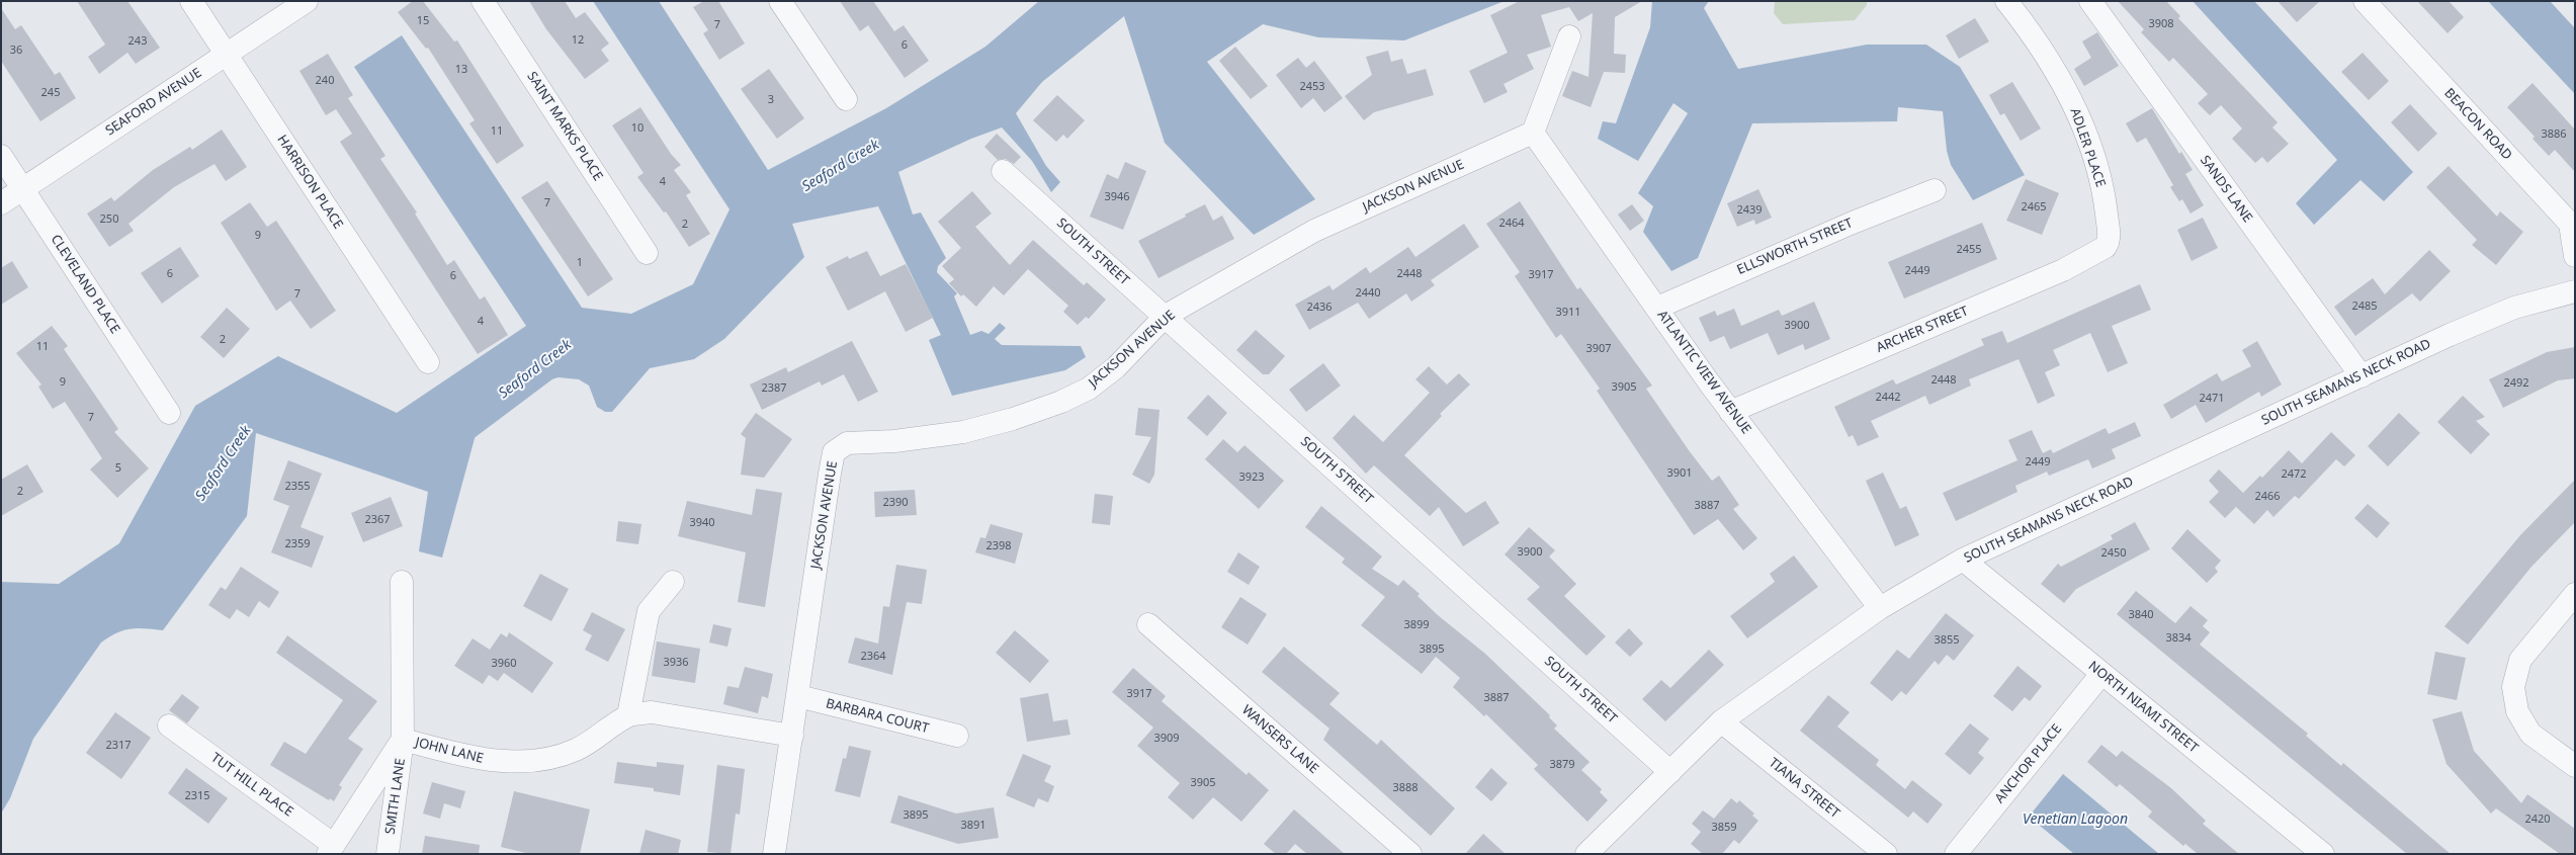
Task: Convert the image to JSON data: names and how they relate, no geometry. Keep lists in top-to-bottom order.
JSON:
{
  "streets": {
    "street": [
      "SEAFORD AVENUE",
      "BEACON ROAD",
      "SAINT MARKS PLACE",
      "ADLER PLACE",
      "HARRISON PLACE",
      "JACKSON AVENUE",
      "SANDS LANE",
      "ELLSWORTH STREET",
      "SOUTH STREET",
      "CLEVELAND PLACE",
      "ARCHER STREET",
      "ATLANTIC VIEW AVENUE",
      "SOUTH SEAMANS NECK ROAD",
      "NORTH NIAMI STREET",
      "BARBARA COURT",
      "WANSERS LANE",
      "JOHN LANE",
      "ANCHOR PLACE",
      "TUT HILL PLACE",
      "TIANA STREET",
      "SMITH LANE"
    ]
  },
  "crossings": [
    ["SEAFORD AVENUE", "HARRISON PLACE"],
    ["SEAFORD AVENUE", "CLEVELAND PLACE"],
    ["ADLER PLACE", "ARCHER STREET"],
    ["JACKSON AVENUE", "SOUTH STREET"],
    ["JACKSON AVENUE", "ATLANTIC VIEW AVENUE"],
    ["JACKSON AVENUE", "BARBARA COURT"],
    ["JACKSON AVENUE", "JOHN LANE"],
    ["SANDS LANE", "SOUTH SEAMANS NECK ROAD"],
    ["ELLSWORTH STREET", "ATLANTIC VIEW AVENUE"],
    ["SOUTH STREET", "SOUTH SEAMANS NECK ROAD"],
    ["ARCHER STREET", "ATLANTIC VIEW AVENUE"],
    ["ATLANTIC VIEW AVENUE", "SOUTH SEAMANS NECK ROAD"],
    ["SOUTH SEAMANS NECK ROAD", "NORTH NIAMI STREET"],
    ["SOUTH SEAMANS NECK ROAD", "TIANA STREET"],
    ["NORTH NIAMI STREET", "ANCHOR PLACE"],
    ["JOHN LANE", "SMITH LANE"]
  ],
  "water": ["Seaford Creek", "Venetian Lagoon"],
  "house_numbers": [
    "15",
    "3908",
    "7",
    "12",
    "243",
    "6",
    "36",
    "13",
    "240",
    "2453",
    "245",
    "3",
    "10",
    "11",
    "3886",
    "4",
    "3946",
    "7",
    "2465",
    "2439",
    "250",
    "2464",
    "2",
    "9",
    "2455",
    "1",
    "2449",
    "6",
    "2448",
    "3917",
    "6",
    "2440",
    "7",
    "2485",
    "2436",
    "3911",
    "4",
    "3900",
    "2",
    "11",
    "3907",
    "2448",
    "9",
    "2492",
    "3905",
    "2387",
    "2442",
    "2471",
    "7",
    "2449",
    "5",
    "3901",
    "2472",
    "3923",
    "2355",
    "2",
    "2466",
    "2390",
    "3887",
    "2367",
    "3940",
    "2359",
    "2398",
    "3900",
    "2450",
    "3840",
    "3899",
    "3834",
    "3855",
    "3895",
    "2364",
    "3936",
    "3960",
    "3917",
    "3887",
    "3909",
    "2317",
    "3879",
    "3905",
    "3888",
    "2315",
    "3895",
    "2420",
    "3891",
    "3859"
  ]
}
